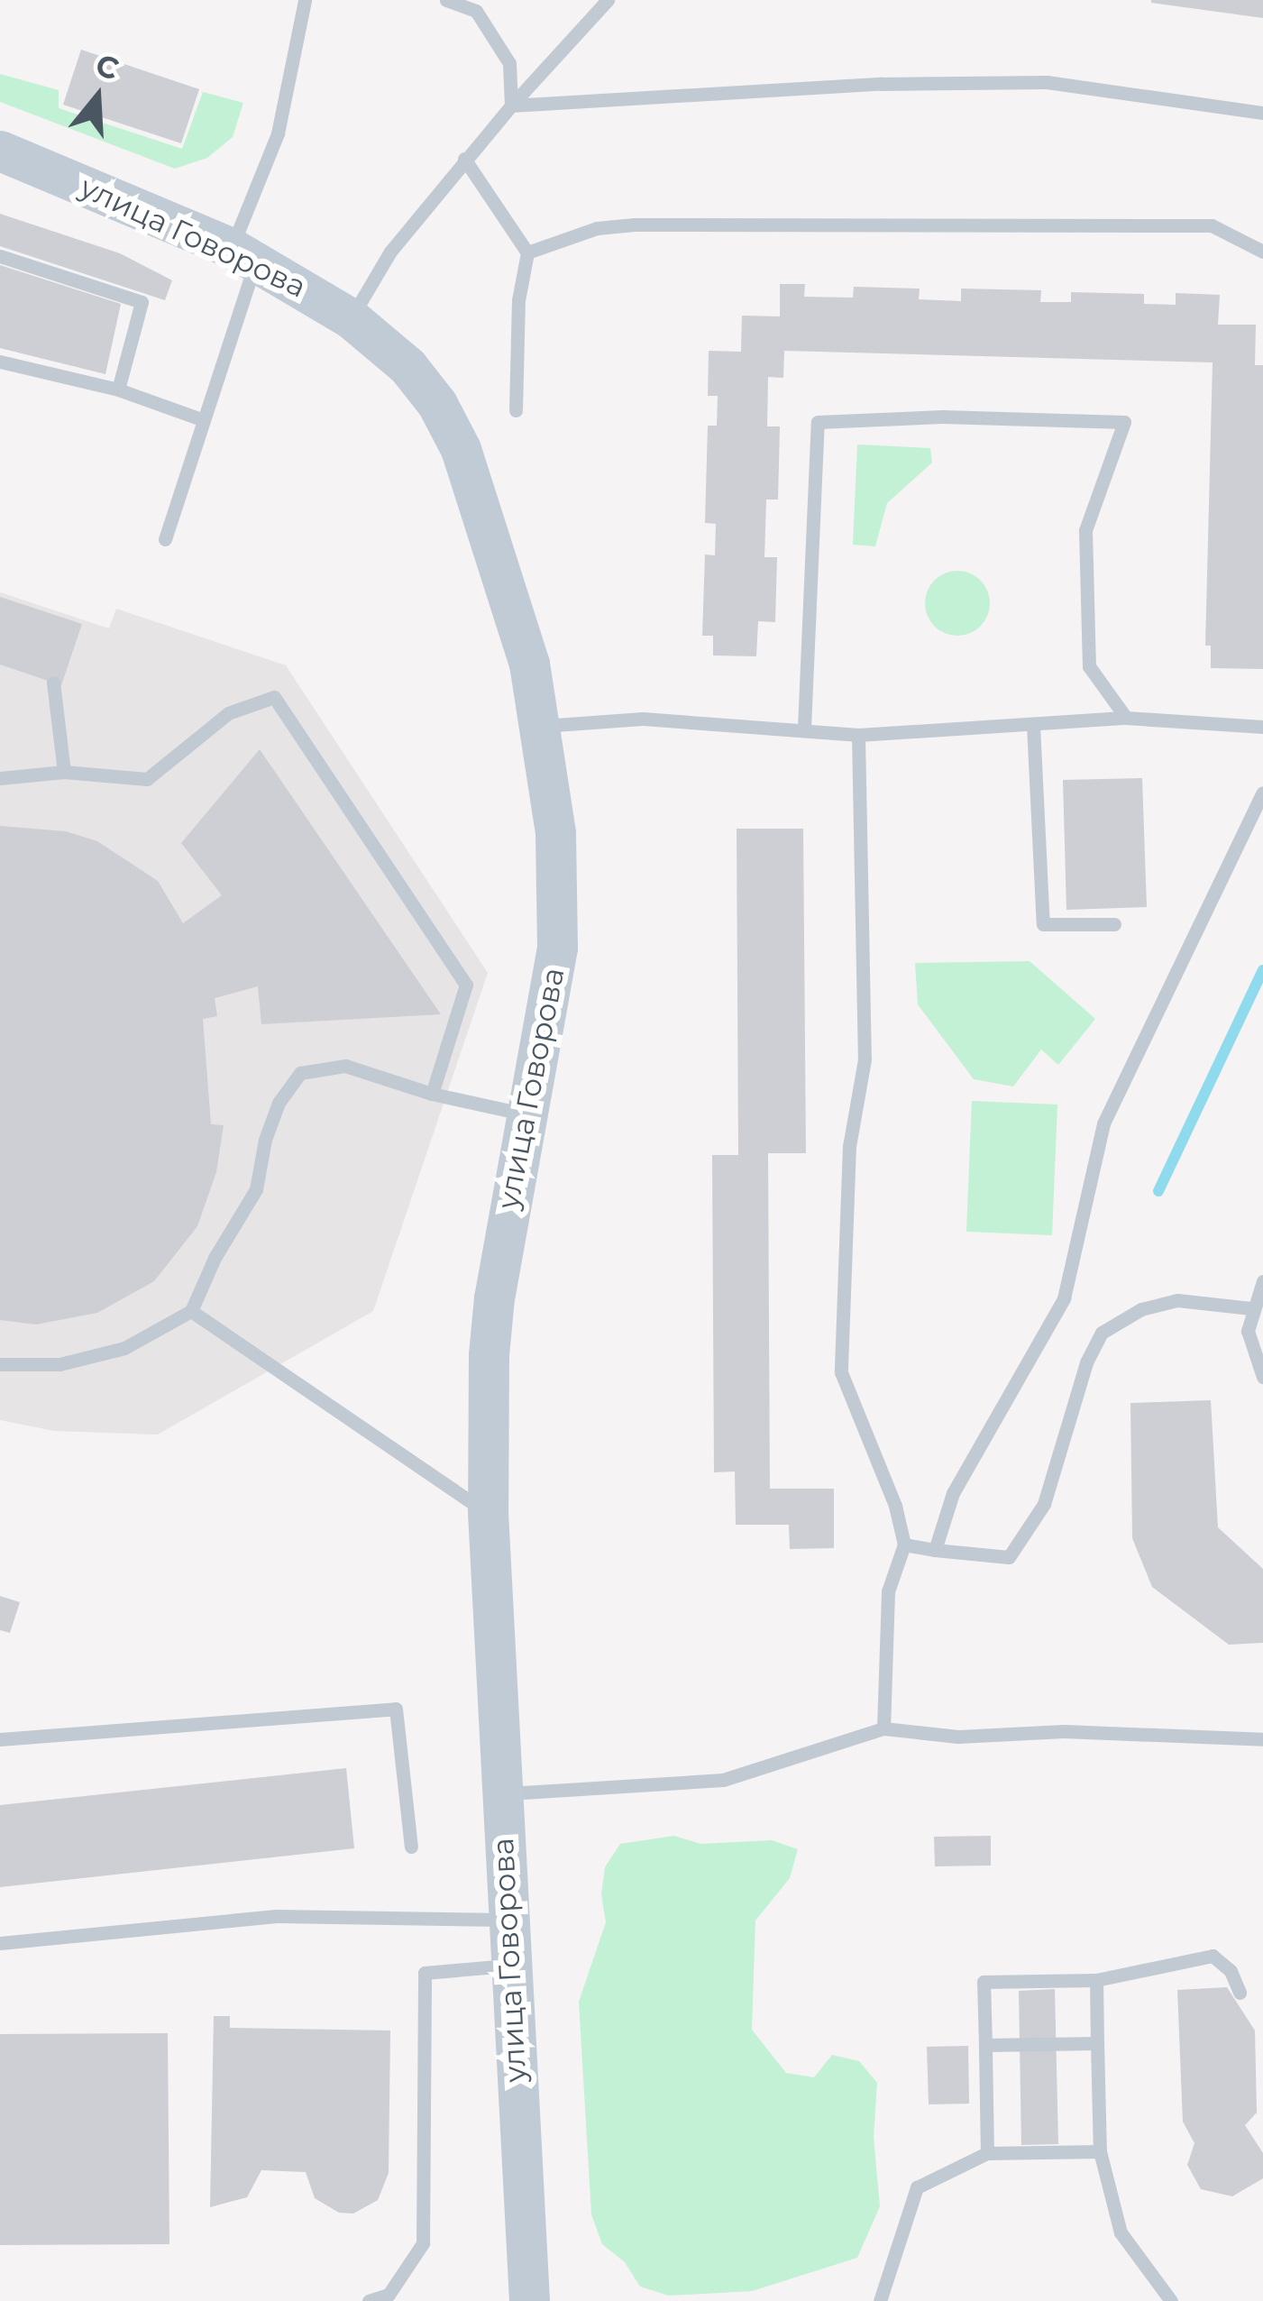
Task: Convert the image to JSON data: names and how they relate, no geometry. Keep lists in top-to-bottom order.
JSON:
{
  "streets": {
    "main road": ["улица Говорова"]
  },
  "north": "top"
}
